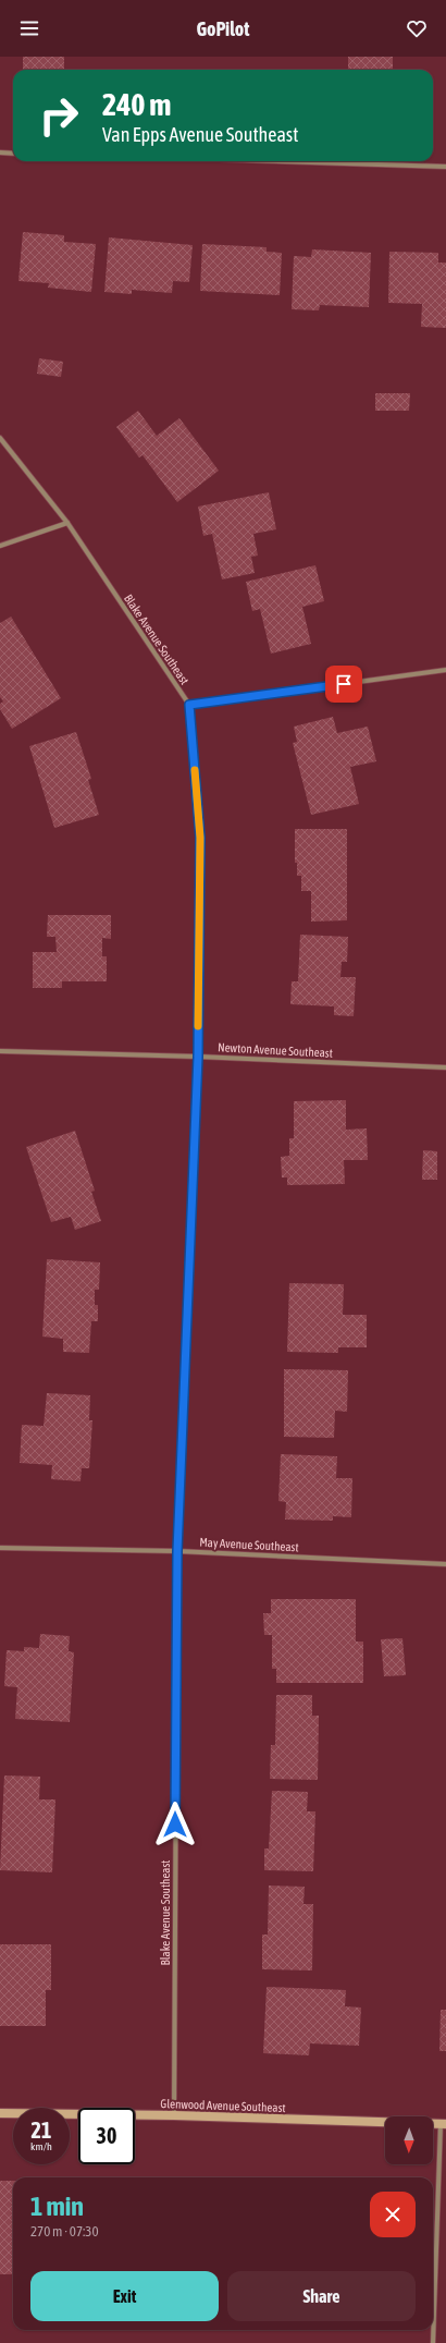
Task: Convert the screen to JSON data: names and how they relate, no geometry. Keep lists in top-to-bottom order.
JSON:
{
  "streets": {
    "main road": ["Glenwood Avenue Southeast"],
    "street": ["Blake Avenue Southeast", "Newton Avenue Southeast", "May Avenue Southeast"]
  },
  "crossings": [
    ["Blake Avenue Southeast", "Newton Avenue Southeast"],
    ["Blake Avenue Southeast", "May Avenue Southeast"],
    ["Blake Avenue Southeast", "Glenwood Avenue Southeast"]
  ],
  "north": "bottom",
  "page": {
    "header": "GoPilot",
    "turn": ["240 m", "Van Epps Avenue Southeast"],
    "speed": "21 km/h",
    "limit": "30",
    "heading": ["1 min", "270 m · 07:30"],
    "buttons": ["Exit", "Share"]
  }
}
